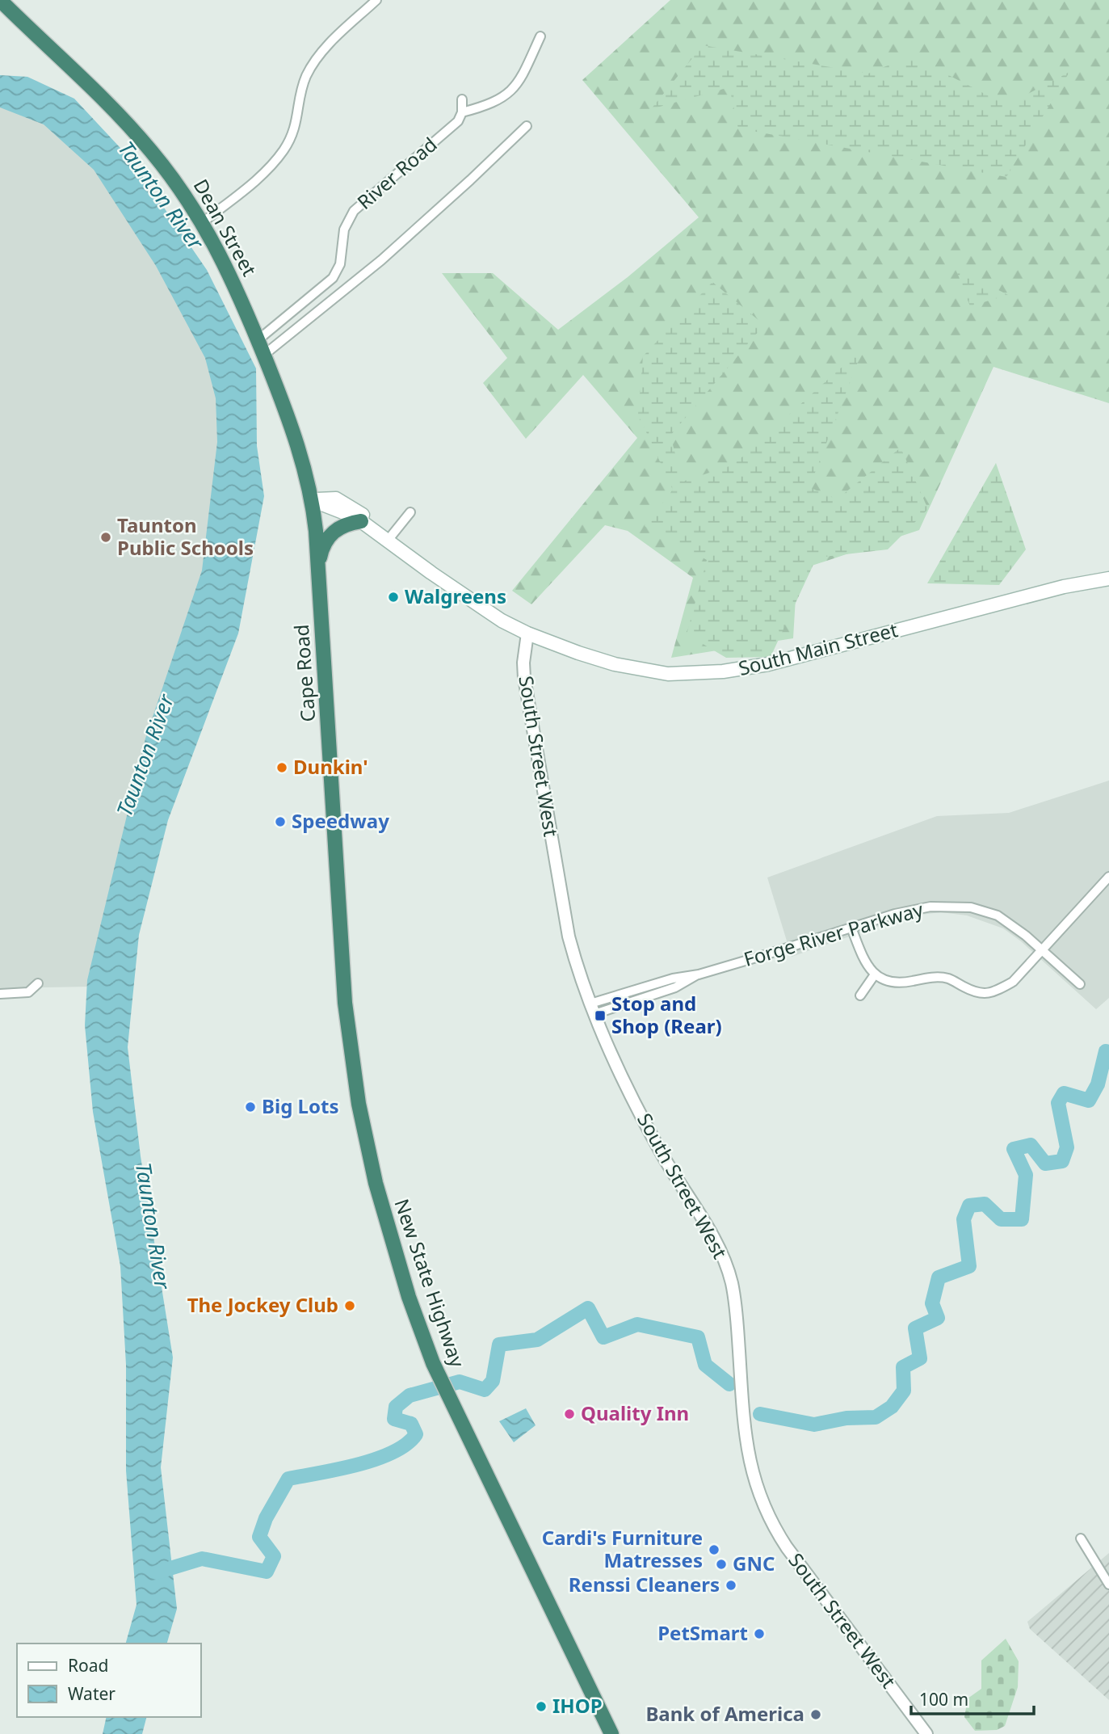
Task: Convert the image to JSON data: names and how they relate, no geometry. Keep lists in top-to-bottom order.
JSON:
{
  "streets": {
    "highway": ["Dean Street", "Cape Road", "New State Highway"],
    "main road": ["South Main Street"],
    "street": ["River Road", "South Street West", "Forge River Parkway"]
  },
  "crossings": [
    ["River Road", "Dean Street"],
    ["Dean Street", "Cape Road"],
    ["South Main Street", "South Street West"],
    ["Cape Road", "New State Highway"],
    ["South Street West", "Forge River Parkway"]
  ],
  "water": ["Taunton River"],
  "places": {
    "other": [
      "Taunton Public Schools",
      "Walgreens",
      "Dunkin'",
      "Speedway",
      "Big Lots",
      "The Jockey Club",
      "Quality Inn",
      "Cardi's Furniture Matresses",
      "GNC",
      "Renssi Cleaners",
      "PetSmart",
      "IHOP",
      "Bank of America"
    ],
    "transit": ["Stop and Shop (Rear)"]
  },
  "legend": ["Road", "Water"],
  "scale_bar": "100 m"
}
